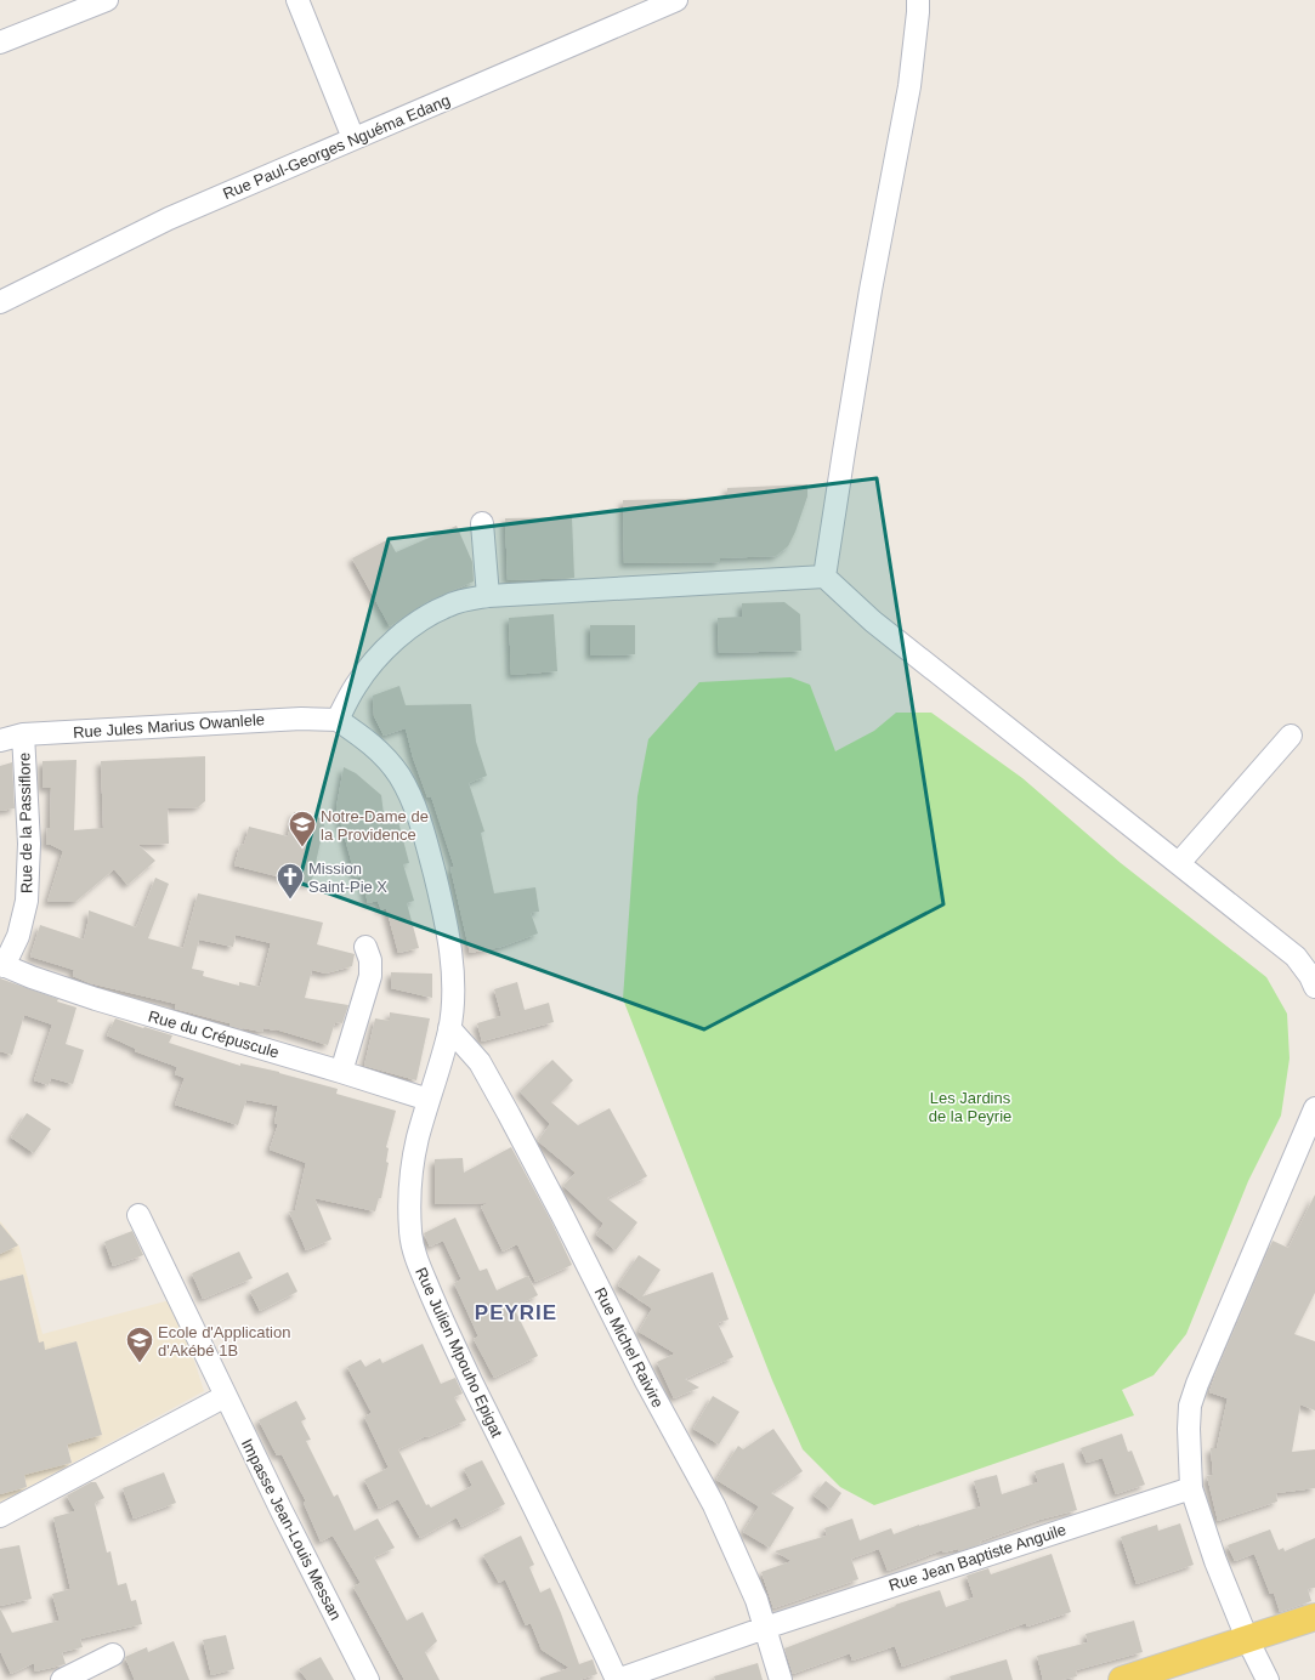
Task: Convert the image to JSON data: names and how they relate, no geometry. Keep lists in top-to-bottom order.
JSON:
{
  "streets": {
    "street": [
      "Rue Paul-Georges Nguéma Edang",
      "Rue Jules Marius Owanlele",
      "Rue de la Passiflore",
      "Rue du Crépuscule",
      "Rue Michel Raivire",
      "Rue Julien Mpouho Epigat",
      "Impasse Jean-Louis Messan",
      "Rue Jean Baptiste Anguile"
    ]
  },
  "crossings": [
    ["Rue Jules Marius Owanlele", "Rue de la Passiflore"],
    ["Rue Jules Marius Owanlele", "Rue Julien Mpouho Epigat"],
    ["Rue de la Passiflore", "Rue du Crépuscule"],
    ["Rue du Crépuscule", "Rue Julien Mpouho Epigat"],
    ["Rue Michel Raivire", "Rue Julien Mpouho Epigat"],
    ["Rue Michel Raivire", "Rue Jean Baptiste Anguile"],
    ["Rue Julien Mpouho Epigat", "Rue Jean Baptiste Anguile"]
  ],
  "districts": ["PEYRIE"],
  "parks": ["Les Jardins de la Peyrie"],
  "places": {
    "school or university": ["Notre-Dame de la Providence", "Ecole d'Application d'Akébé 1B"],
    "church": ["Mission Saint-Pie X"]
  }
}
